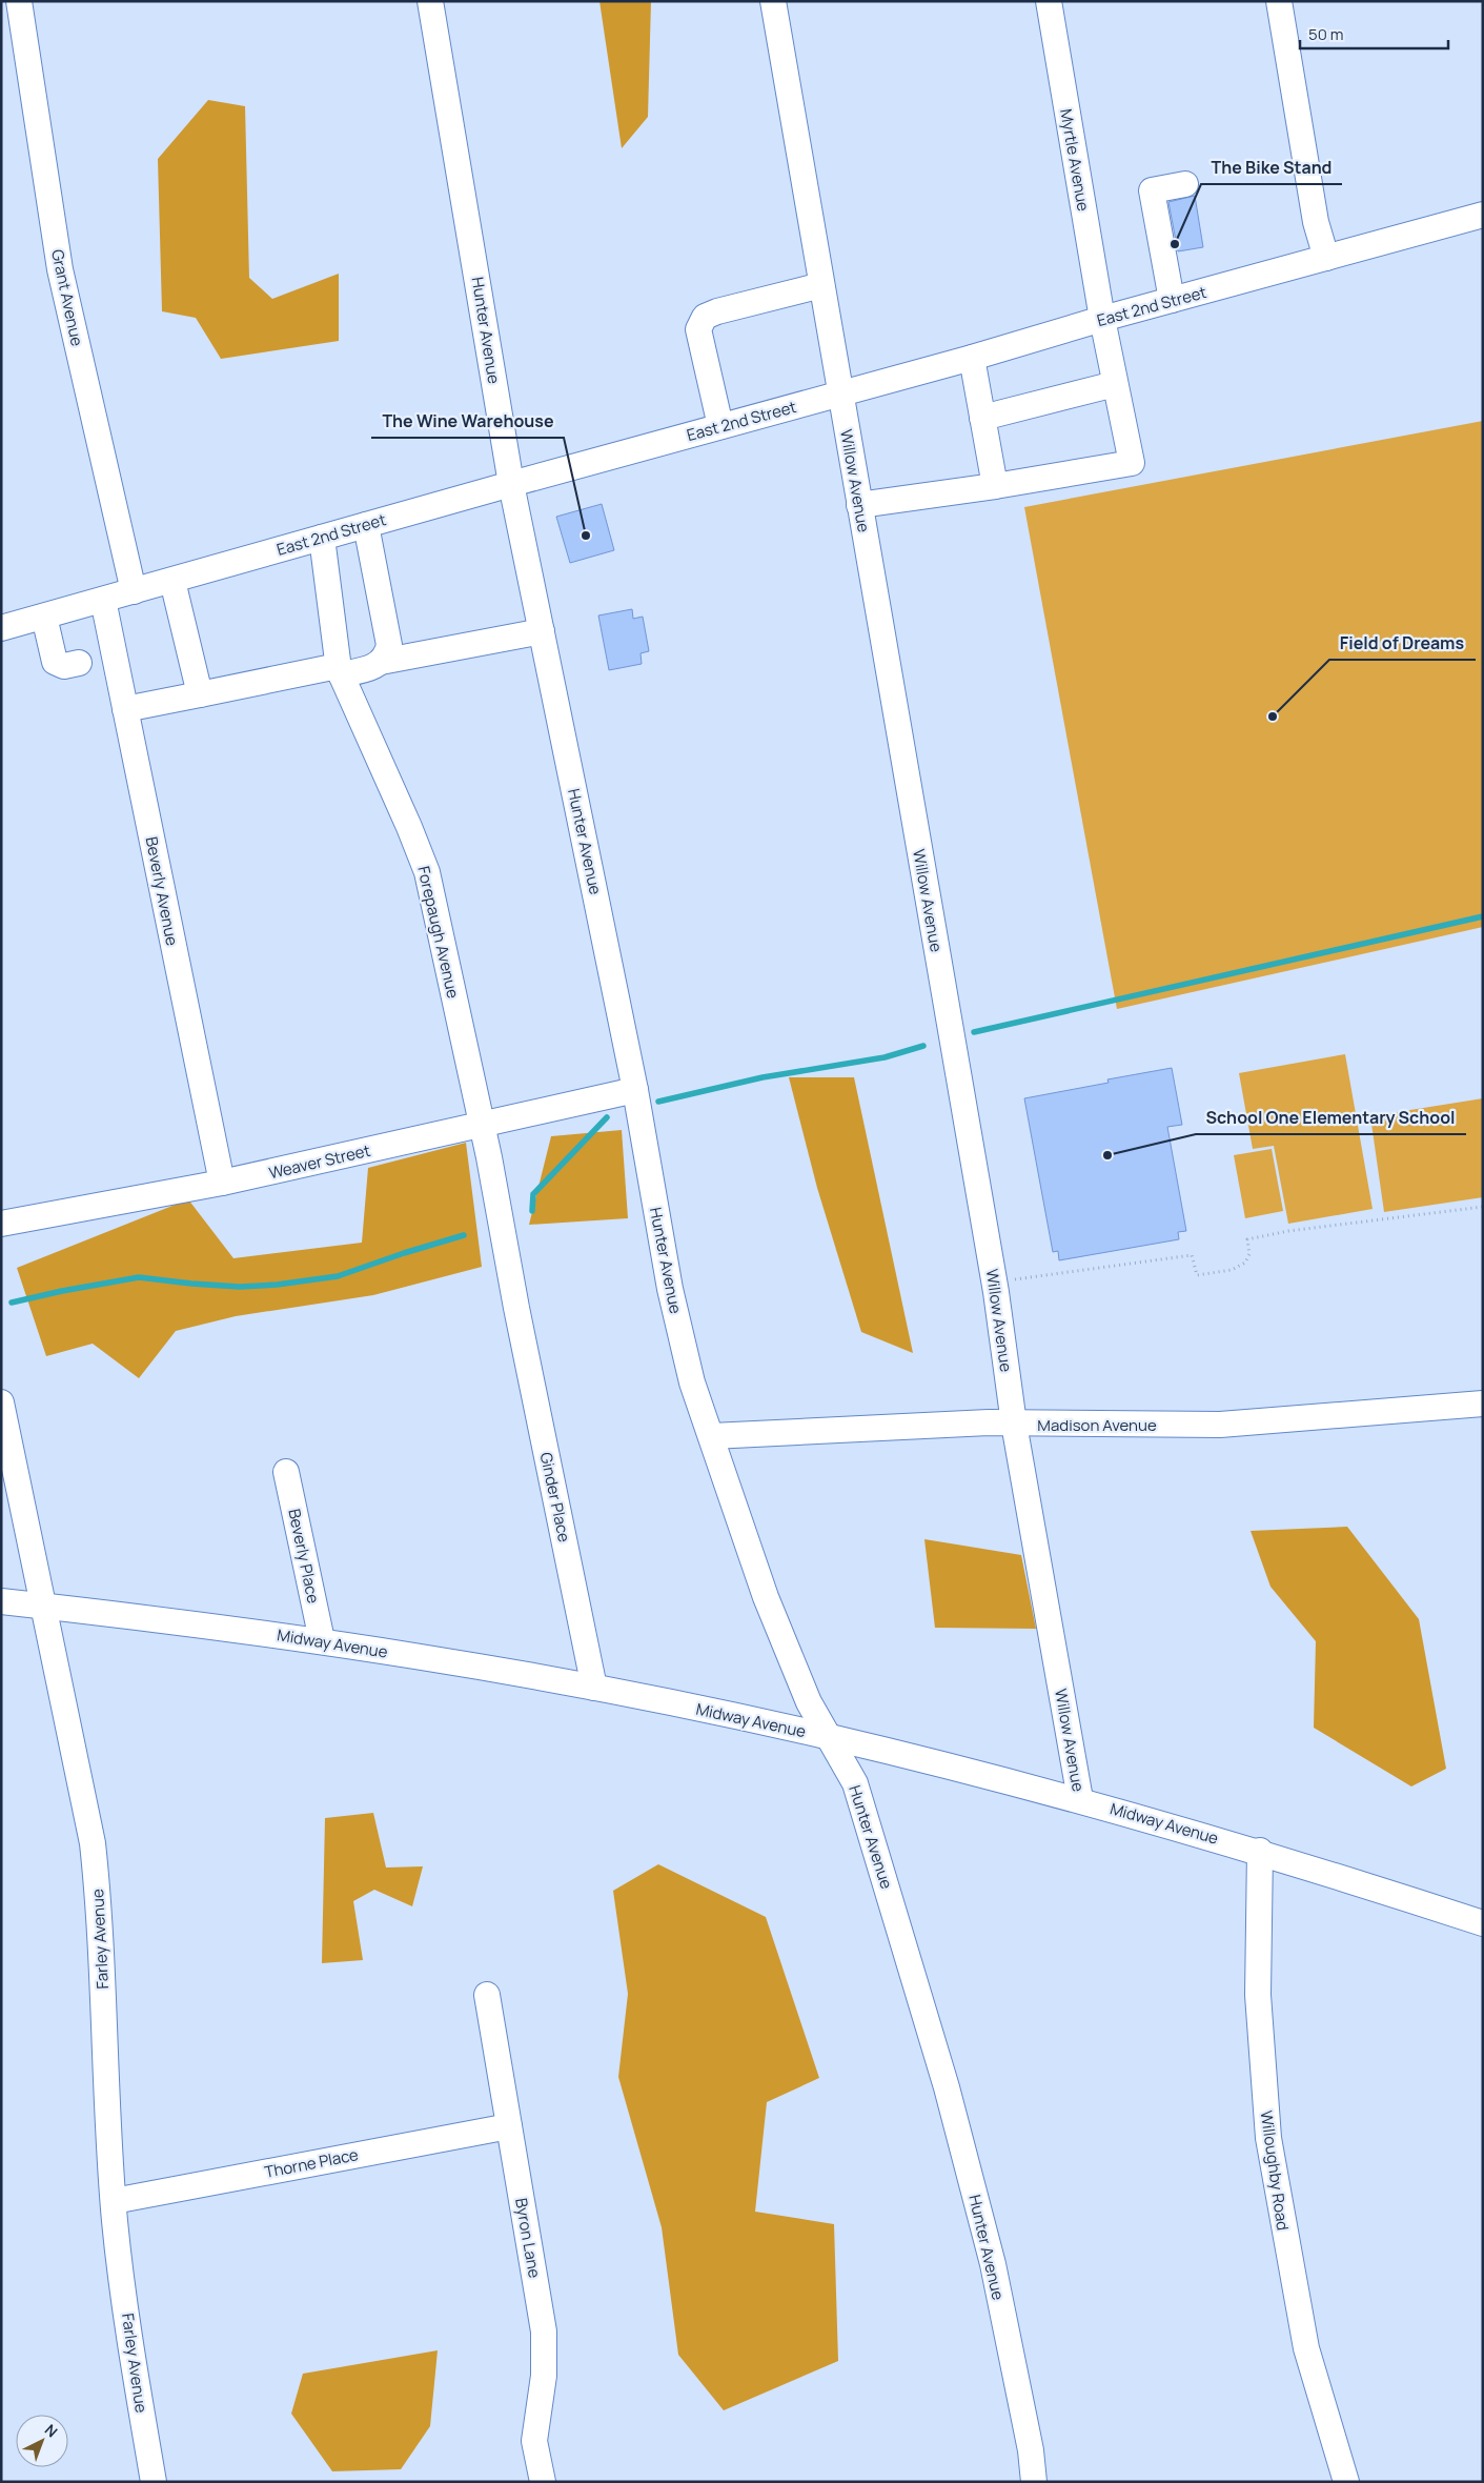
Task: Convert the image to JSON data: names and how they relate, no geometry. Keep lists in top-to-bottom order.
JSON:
{
  "streets": {
    "street": [
      "Myrtle Avenue",
      "Grant Avenue",
      "East 2nd Street",
      "Hunter Avenue",
      "Willow Avenue",
      "Beverly Avenue",
      "Forepaugh Avenue",
      "Weaver Street",
      "Madison Avenue",
      "Ginder Place",
      "Beverly Place",
      "Midway Avenue",
      "Farley Avenue",
      "Thorne Place",
      "Willoughby Road",
      "Byron Lane"
    ]
  },
  "crossings": [
    ["Myrtle Avenue", "East 2nd Street"],
    ["Grant Avenue", "East 2nd Street"],
    ["East 2nd Street", "Hunter Avenue"],
    ["East 2nd Street", "Willow Avenue"],
    ["East 2nd Street", "Beverly Avenue"],
    ["East 2nd Street", "Forepaugh Avenue"],
    ["Hunter Avenue", "Weaver Street"],
    ["Hunter Avenue", "Madison Avenue"],
    ["Hunter Avenue", "Midway Avenue"],
    ["Willow Avenue", "Madison Avenue"],
    ["Willow Avenue", "Midway Avenue"],
    ["Beverly Avenue", "Weaver Street"],
    ["Forepaugh Avenue", "Weaver Street"],
    ["Forepaugh Avenue", "Ginder Place"],
    ["Ginder Place", "Midway Avenue"],
    ["Beverly Place", "Midway Avenue"],
    ["Midway Avenue", "Farley Avenue"],
    ["Midway Avenue", "Willoughby Road"],
    ["Farley Avenue", "Thorne Place"],
    ["Thorne Place", "Byron Lane"]
  ],
  "places": [
    "The Bike Stand",
    "The Wine Warehouse",
    "Field of Dreams",
    "School One Elementary School"
  ],
  "scale_bar": "50 m",
  "north": "top right"
}
